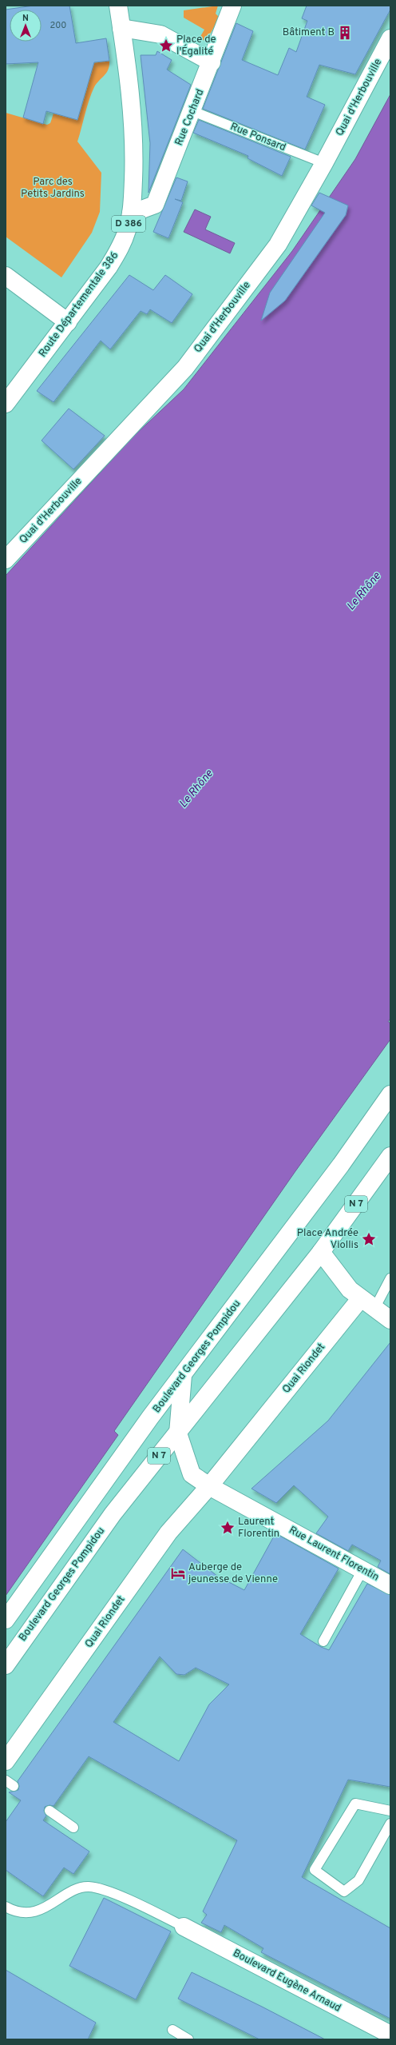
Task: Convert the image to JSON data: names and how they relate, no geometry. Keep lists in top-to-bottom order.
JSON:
{
  "streets": {
    "street": [
      "Quai d'Herbouville",
      "Rue Cochard",
      "D 386",
      "Route Départementale 386",
      "N 7",
      "Boulevard Georges Pompidou",
      "Quai Riondet",
      "Rue Laurent Florentin",
      "Boulevard Eugène Arnaud"
    ],
    "lane": ["Rue Ponsard"]
  },
  "crossings": [
    ["Quai d'Herbouville", "Rue Ponsard"],
    ["Rue Cochard", "Rue Ponsard"],
    ["Rue Cochard", "Route Départementale 386"],
    ["Quai Riondet", "Rue Laurent Florentin"]
  ],
  "water": ["Le Rhône"],
  "parks": ["Parc des Petits Jardins"],
  "places": {
    "building": ["Bâtiment B"],
    "place": ["Place de l'Égalité", "Place Andrée Viollis", "Laurent Florentin"],
    "hotel": ["Auberge de jeunesse de Vienne"]
  },
  "house_numbers": ["200"],
  "north": "top"
}
